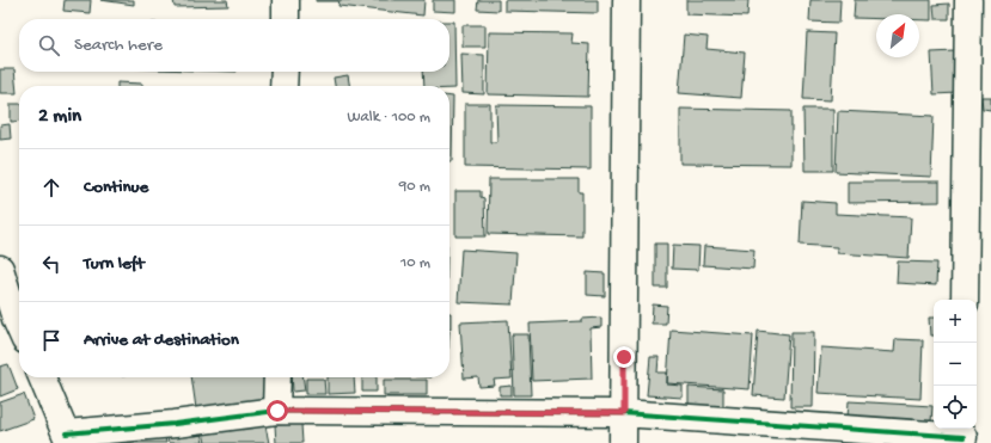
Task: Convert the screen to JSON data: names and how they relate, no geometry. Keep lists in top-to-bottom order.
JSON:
{
  "north": "top right",
  "page": {
    "search": "Search here",
    "heading": ["2 min", "Walk · 100 m"],
    "list": [
      ["Continue", "90 m"],
      ["Turn left", "10 m"],
      "Arrive at destination"
    ],
    "map_buttons": ["+", "−"]
  }
}
